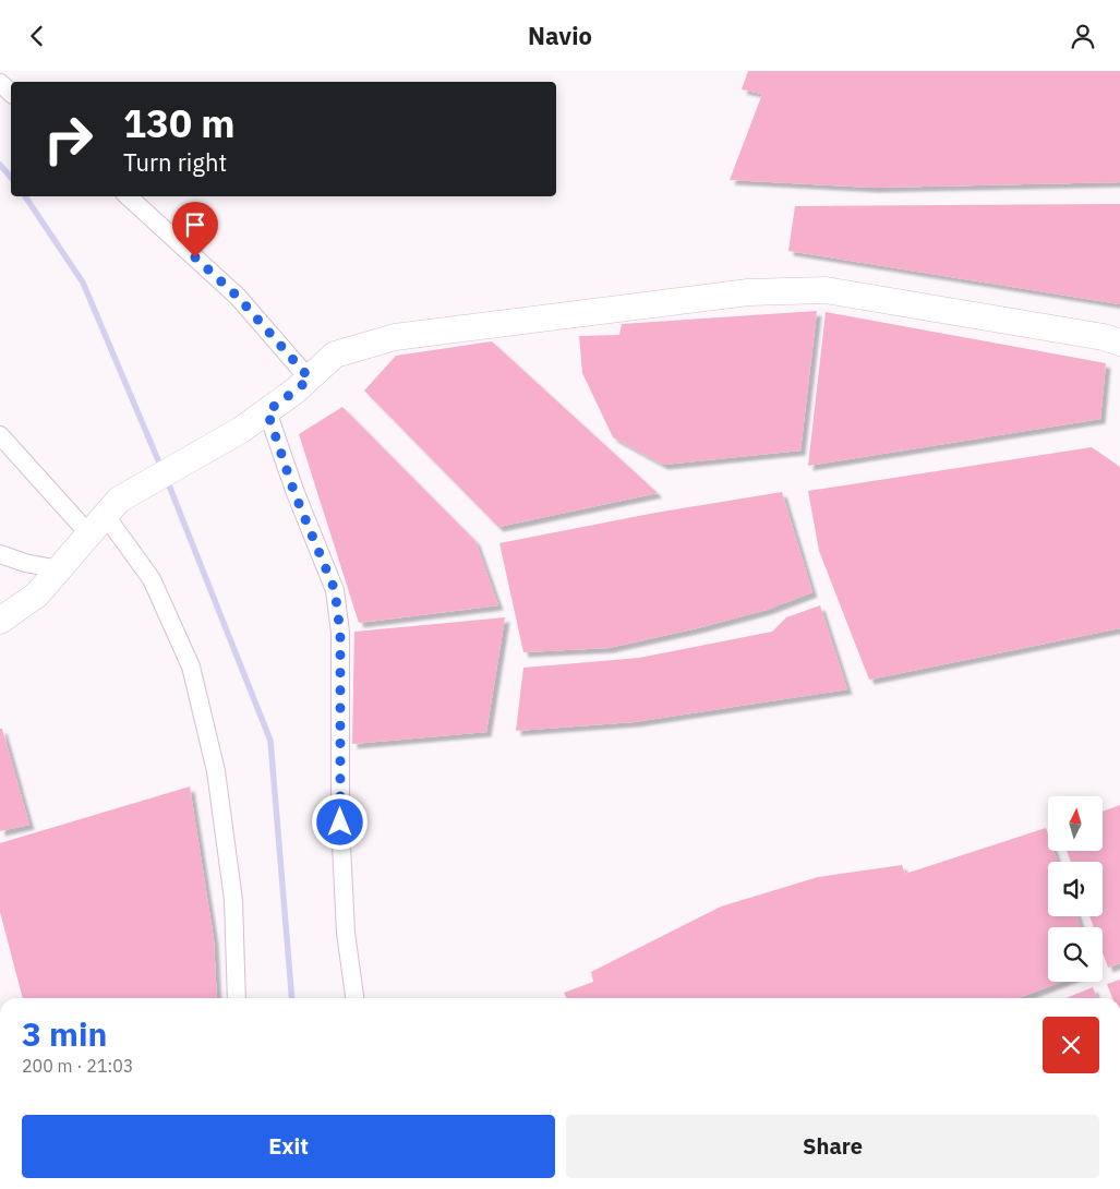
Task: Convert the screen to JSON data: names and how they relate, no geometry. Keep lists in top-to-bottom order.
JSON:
{
  "north": "top",
  "page": {
    "header": "Navio",
    "turn": ["130 m", "Turn right"],
    "heading": ["3 min", "200 m · 21:03"],
    "buttons": ["Exit", "Share"]
  }
}
